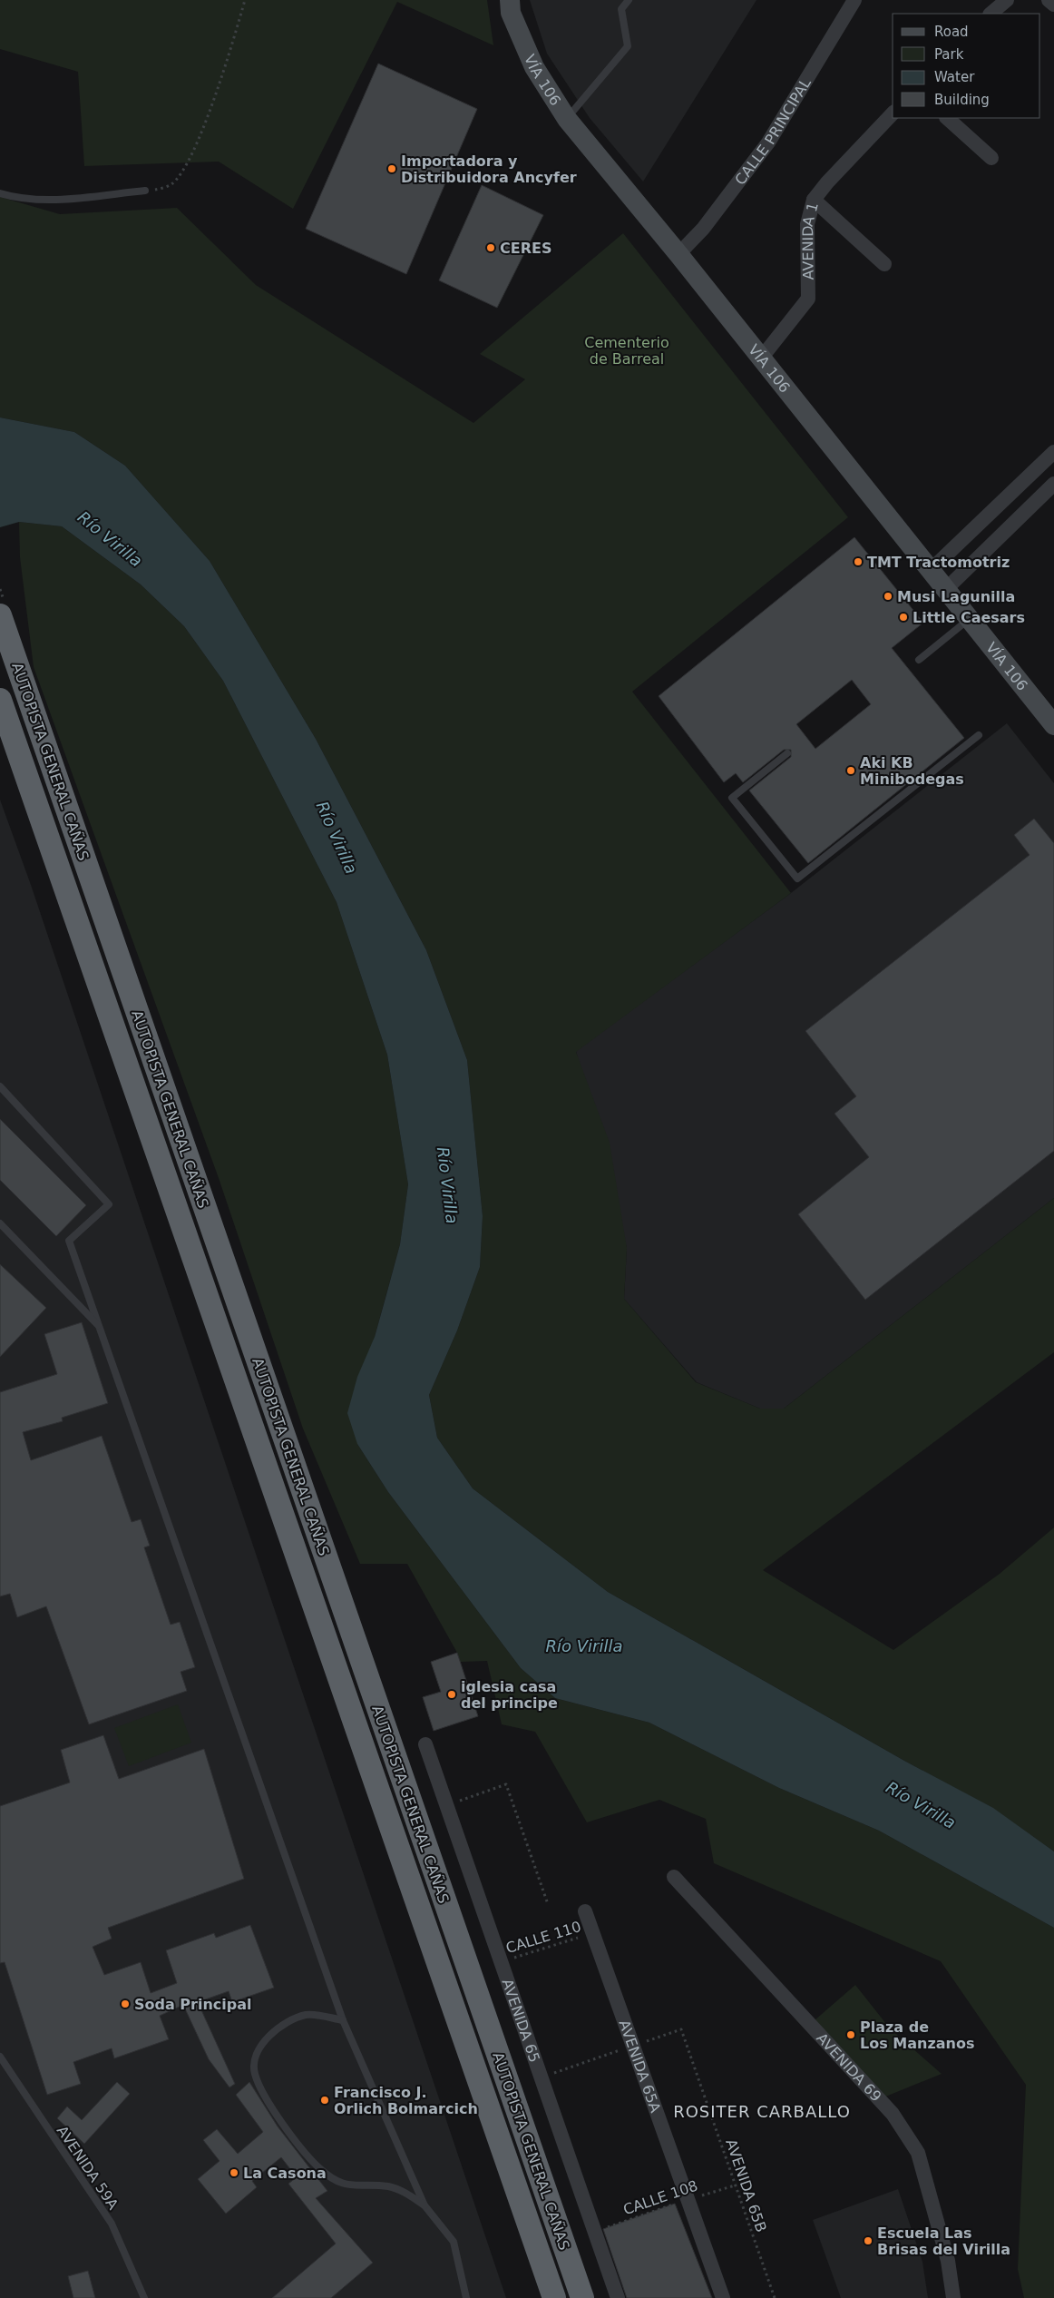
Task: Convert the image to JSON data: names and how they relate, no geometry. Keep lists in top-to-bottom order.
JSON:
{
  "streets": {
    "highway": ["AUTOPISTA GENERAL CAÑAS"],
    "main road": ["VÍA 106"],
    "street": [
      "CALLE PRINCIPAL",
      "AVENIDA 1",
      "AVENIDA 65",
      "AVENIDA 65A",
      "AVENIDA 69"
    ],
    "lane": ["AVENIDA 59A"],
    "path": ["CALLE 110", "AVENIDA 65B", "CALLE 108"]
  },
  "crossings": [
    ["VÍA 106", "CALLE PRINCIPAL"],
    ["VÍA 106", "AVENIDA 1"],
    ["CALLE 110", "AVENIDA 65"],
    ["CALLE 110", "AVENIDA 65A"],
    ["AVENIDA 65", "CALLE 108"],
    ["AVENIDA 65A", "AVENIDA 65B"],
    ["AVENIDA 65A", "CALLE 108"],
    ["AVENIDA 65B", "CALLE 108"]
  ],
  "districts": ["ROSITER CARBALLO"],
  "water": ["Río Virilla"],
  "parks": ["Cementerio de Barreal"],
  "places": [
    "Importadora y Distribuidora Ancyfer",
    "CERES",
    "TMT Tractomotriz",
    "Musi Lagunilla",
    "Little Caesars",
    "Aki KB Minibodegas",
    "iglesia casa del principe",
    "Soda Principal",
    "Plaza de Los Manzanos",
    "Francisco J. Orlich Bolmarcich",
    "La Casona",
    "Escuela Las Brisas del Virilla"
  ],
  "legend": [
    "Road",
    "Park",
    "Water",
    "Building"
  ]
}
